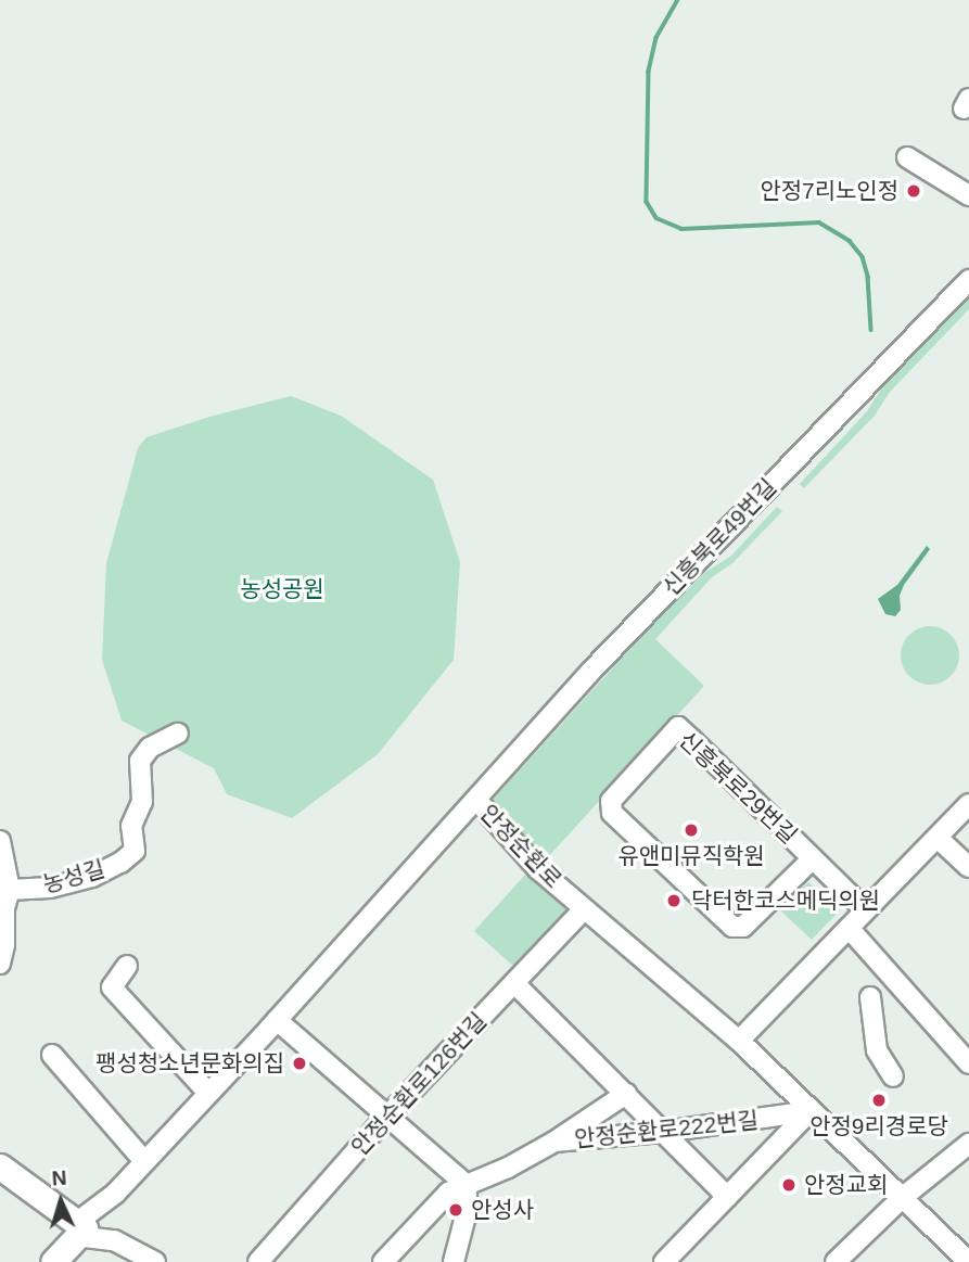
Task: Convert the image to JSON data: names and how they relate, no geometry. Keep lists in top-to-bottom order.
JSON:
{
  "streets": {
    "main road": ["안정순환로"],
    "street": [
      "신흥북로49번길",
      "신흥북로29번길",
      "농성길",
      "안정순환로126번길",
      "안정순환로222번길"
    ]
  },
  "crossings": [
    ["신흥북로49번길", "안정순환로"],
    ["안정순환로", "안정순환로126번길"],
    ["안정순환로", "안정순환로222번길"]
  ],
  "parks": ["농성공원"],
  "places": [
    "안정7리노인정",
    "유앤미뮤직학원",
    "닥터한코스메딕의원",
    "팽성청소년문화의집",
    "안정9리경로당",
    "안정교회",
    "안성사"
  ],
  "north": "top"
}
